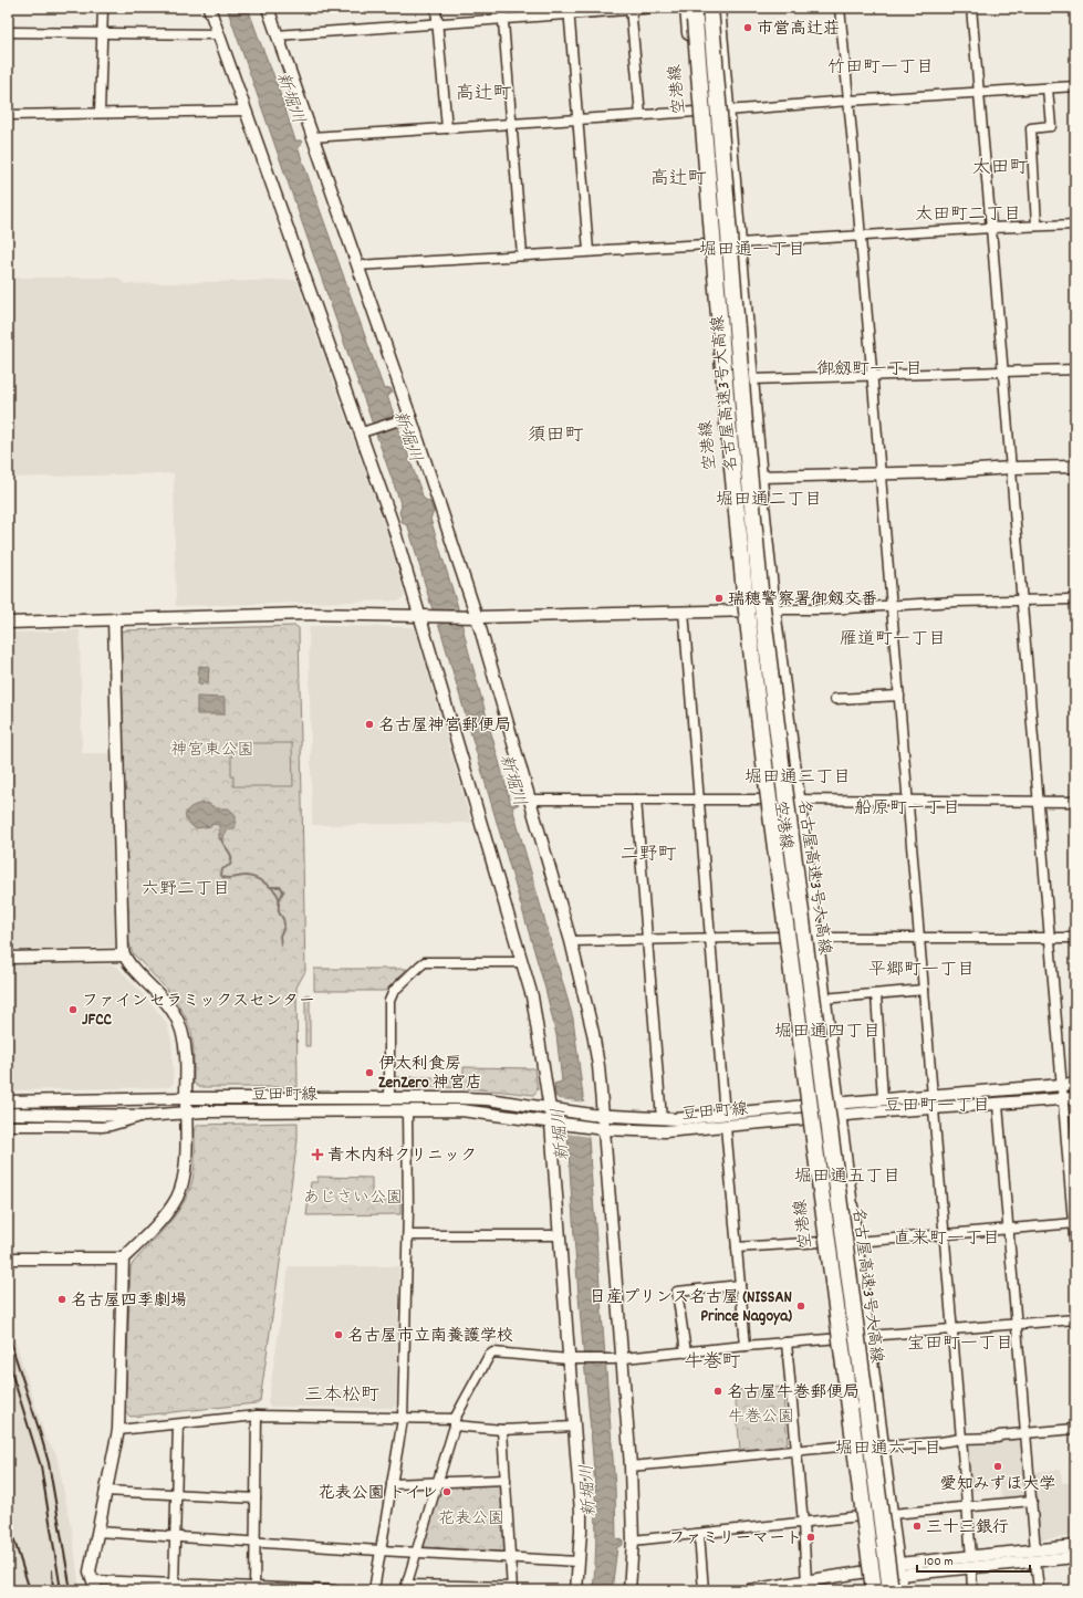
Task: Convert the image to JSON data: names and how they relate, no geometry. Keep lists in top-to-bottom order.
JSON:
{
  "streets": {
    "highway": ["名古屋高速3号大高線"],
    "main road": ["空港線"],
    "street": ["豆田町線"]
  },
  "crossings": [
    ["空港線", "名古屋高速3号大高線"],
    ["空港線", "豆田町線"]
  ],
  "districts": [
    "竹田町一丁目",
    "高辻町",
    "太田町",
    "高辻町",
    "太田町二丁目",
    "堀田通一丁目",
    "御劔町一丁目",
    "須田町",
    "堀田通二丁目",
    "雁道町一丁目",
    "堀田通三丁目",
    "船原町一丁目",
    "二野町",
    "六野二丁目",
    "平郷町一丁目",
    "堀田通四丁目",
    "豆田町一丁目",
    "堀田通五丁目",
    "直来町一丁目",
    "宝田町一丁目",
    "牛巻町",
    "三本松町",
    "堀田通六丁目"
  ],
  "water": ["新堀川"],
  "parks": [
    "神宮東公園",
    "あじさい公園",
    "牛巻公園",
    "花表公園"
  ],
  "places": {
    "other": [
      "市営高辻荘",
      "瑞穂警察署御剱交番",
      "名古屋神宮郵便局",
      "ファインセラミックスセンター JFCC",
      "伊太利食房 ZenZero 神宮店",
      "名古屋四季劇場",
      "日産プリンス名古屋 (NISSAN Prince Nagoya)",
      "名古屋市立南養護学校",
      "名古屋牛巻郵便局",
      "愛知みずほ大学",
      "花表公園 トイレ",
      "三十三銀行",
      "ファミリーマート"
    ],
    "health": ["青木内科クリニック"]
  },
  "scale_bar": "100 m"
}
